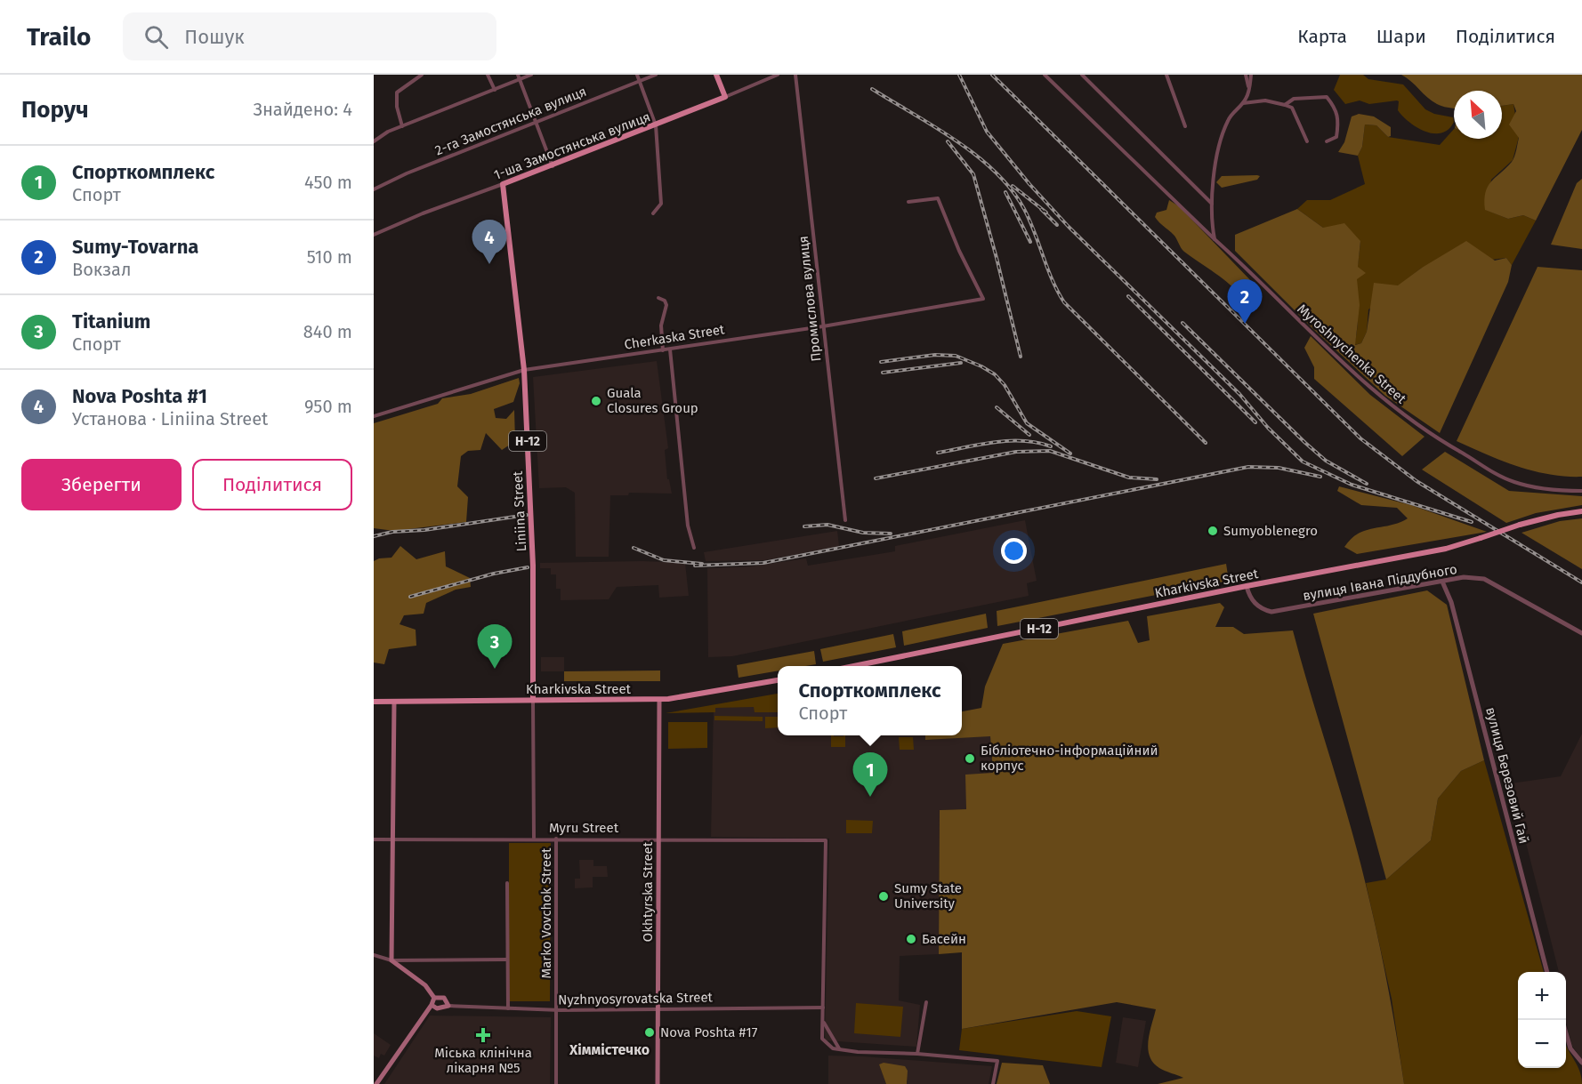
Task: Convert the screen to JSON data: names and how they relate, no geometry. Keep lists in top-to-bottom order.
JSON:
{
  "streets": {
    "main road": [
      "1-ша Замостянська вулиця",
      "Н-12",
      "Liniina Street",
      "Kharkivska Street",
      "Okhtyrska Street",
      "Nyzhnyosyrovatska Street"
    ],
    "street": [
      "2-га Замостянська вулиця",
      "Промислова вулиця",
      "Cherkaska Street",
      "Myroshnychenka Street",
      "вулиця Івана Піддубного",
      "вулиця Березовий Гай",
      "Myru Street",
      "Marko Vovchok Street"
    ]
  },
  "crossings": [
    ["1-ша Замостянська вулиця", "Liniina Street"],
    ["Промислова вулиця", "Cherkaska Street"],
    ["Cherkaska Street", "Liniina Street"],
    ["Liniina Street", "Kharkivska Street"],
    ["Liniina Street", "Myru Street"],
    ["вулиця Івана Піддубного", "Kharkivska Street"],
    ["вулиця Івана Піддубного", "вулиця Березовий Гай"],
    ["Kharkivska Street", "Okhtyrska Street"],
    ["Myru Street", "Okhtyrska Street"],
    ["Myru Street", "Marko Vovchok Street"],
    ["Myru Street", "Nyzhnyosyrovatska Street"],
    ["Okhtyrska Street", "Nyzhnyosyrovatska Street"],
    ["Marko Vovchok Street", "Nyzhnyosyrovatska Street"]
  ],
  "districts": ["Хіммістечко"],
  "places": {
    "other": [
      "Guala Closures Group",
      "Sumyoblenegro",
      "Бібліотечно-інформаційний корпус",
      "Sumy State University",
      "Басейн",
      "Nova Poshta #17"
    ],
    "health": ["Міська клінічна лікарня №5"]
  },
  "north": "top left",
  "page": {
    "header": "Trailo",
    "search": "Пошук",
    "nav": ["Карта", "Шари", "Поділитися"],
    "heading": ["Поруч", "Знайдено: 4"],
    "list": [
      {
        "mark": "1",
        "name": "Спорткомплекс",
        "note": "Спорт",
        "value": "450 m"
      },
      {
        "mark": "2",
        "name": "Sumy-Tovarna",
        "note": "Вокзал",
        "value": "510 m"
      },
      {
        "mark": "3",
        "name": "Titanium",
        "note": "Спорт",
        "value": "840 m"
      },
      {
        "mark": "4",
        "name": "Nova Poshta #1",
        "note": "Установа · Liniina Street",
        "value": "950 m"
      }
    ],
    "pins": [
      "4",
      "2",
      "3",
      "1"
    ],
    "buttons": ["Зберегти", "Поділитися"],
    "popup": ["Спорткомплекс", "Спорт"],
    "map_buttons": ["+", "−"]
  }
}
